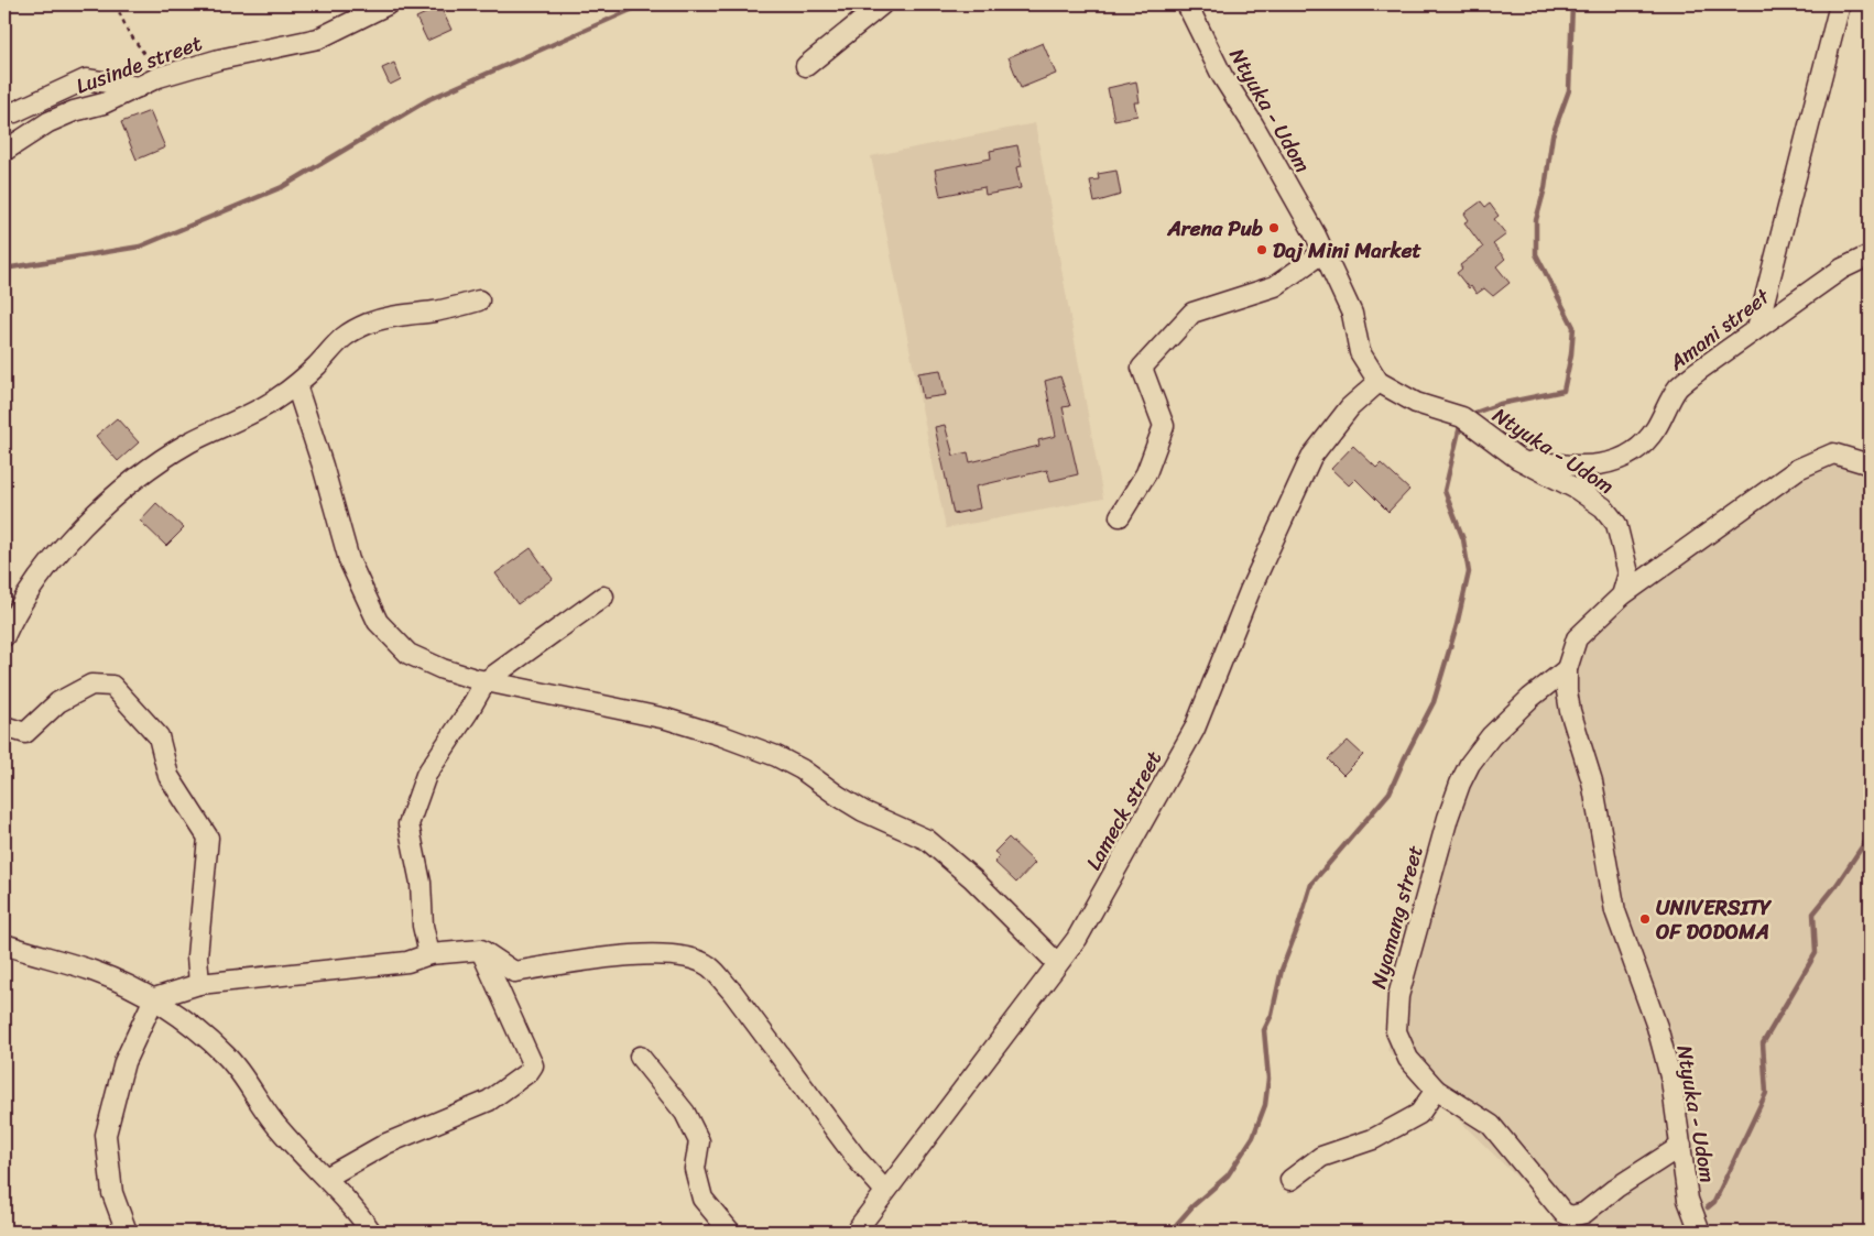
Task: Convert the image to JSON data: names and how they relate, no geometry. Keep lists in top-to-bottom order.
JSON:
{
  "streets": {
    "street": [
      "Lusinde street",
      "Ntyuka - Udom",
      "Amani street",
      "Lameck street",
      "Nyamang street"
    ]
  },
  "crossings": [
    ["Ntyuka - Udom", "Amani street"],
    ["Ntyuka - Udom", "Lameck street"],
    ["Ntyuka - Udom", "Nyamang street"]
  ],
  "places": ["Arena Pub", "Daj Mini Market", "UNIVERSITY OF DODOMA"]
}
